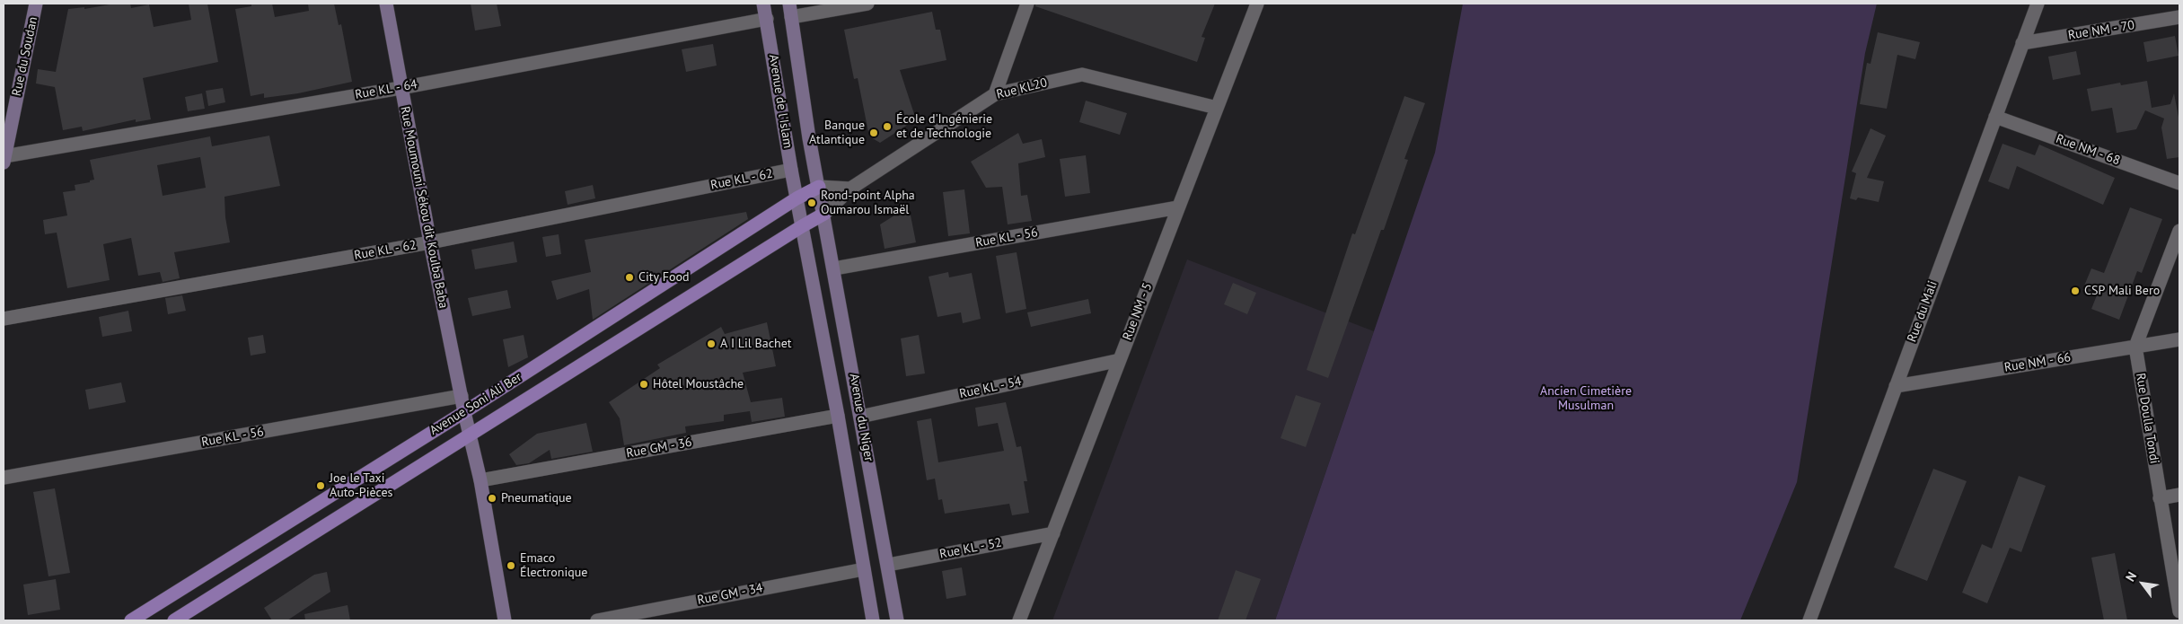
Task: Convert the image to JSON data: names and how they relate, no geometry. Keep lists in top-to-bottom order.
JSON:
{
  "streets": {
    "main road": [
      "Rue du Soudan",
      "Avenue de l'Islam",
      "Rue Moumouni Sékou dit Koulba Baba",
      "Avenue Soni Ali Ber",
      "Avenue du Niger"
    ],
    "street": [
      "Rue NM - 70",
      "Rue KL20",
      "Rue KL - 64",
      "Rue NM - 68",
      "Rue KL - 62",
      "Rue KL - 56",
      "Rue NM - 5",
      "Rue du Mali",
      "Rue NM - 66",
      "Rue KL - 54",
      "Rue Doulla Tondi",
      "Rue GM - 36",
      "Rue KL - 52",
      "Rue GM - 34"
    ]
  },
  "crossings": [
    ["Rue NM - 70", "Rue du Mali"],
    ["Rue du Soudan", "Rue KL - 64"],
    ["Rue KL20", "Avenue de l'Islam"],
    ["Rue KL20", "Rue NM - 5"],
    ["Rue KL20", "Avenue Soni Ali Ber"],
    ["Rue KL20", "Avenue du Niger"],
    ["Rue KL - 64", "Avenue de l'Islam"],
    ["Rue KL - 64", "Rue Moumouni Sékou dit Koulba Baba"],
    ["Avenue de l'Islam", "Rue KL - 62"],
    ["Avenue de l'Islam", "Avenue Soni Ali Ber"],
    ["Avenue de l'Islam", "Avenue du Niger"],
    ["Rue NM - 68", "Rue du Mali"],
    ["Rue KL - 62", "Rue Moumouni Sékou dit Koulba Baba"],
    ["Rue Moumouni Sékou dit Koulba Baba", "Rue KL - 56"],
    ["Rue Moumouni Sékou dit Koulba Baba", "Avenue Soni Ali Ber"],
    ["Rue Moumouni Sékou dit Koulba Baba", "Rue GM - 36"],
    ["Rue KL - 56", "Rue NM - 5"],
    ["Rue KL - 56", "Avenue du Niger"],
    ["Rue NM - 5", "Rue KL - 54"],
    ["Rue NM - 5", "Rue KL - 52"],
    ["Rue du Mali", "Rue NM - 66"],
    ["Rue NM - 66", "Rue Doulla Tondi"],
    ["Rue KL - 54", "Avenue du Niger"],
    ["Avenue Soni Ali Ber", "Avenue du Niger"],
    ["Avenue du Niger", "Rue GM - 36"],
    ["Avenue du Niger", "Rue KL - 52"],
    ["Avenue du Niger", "Rue GM - 34"]
  ],
  "parks": ["Ancien Cimetière Musulman"],
  "places": [
    "École d'Ingénierie et de Technologie",
    "Banque Atlantique",
    "Rond-point Alpha Oumarou Ismaël",
    "City Food",
    "CSP Mali Bero",
    "A I Lil Bachet",
    "Hôtel Moustâche",
    "Joe le Taxi Auto-Pièces",
    "Pneumatique",
    "Emaco Électronique"
  ],
  "north": "top left"
}
